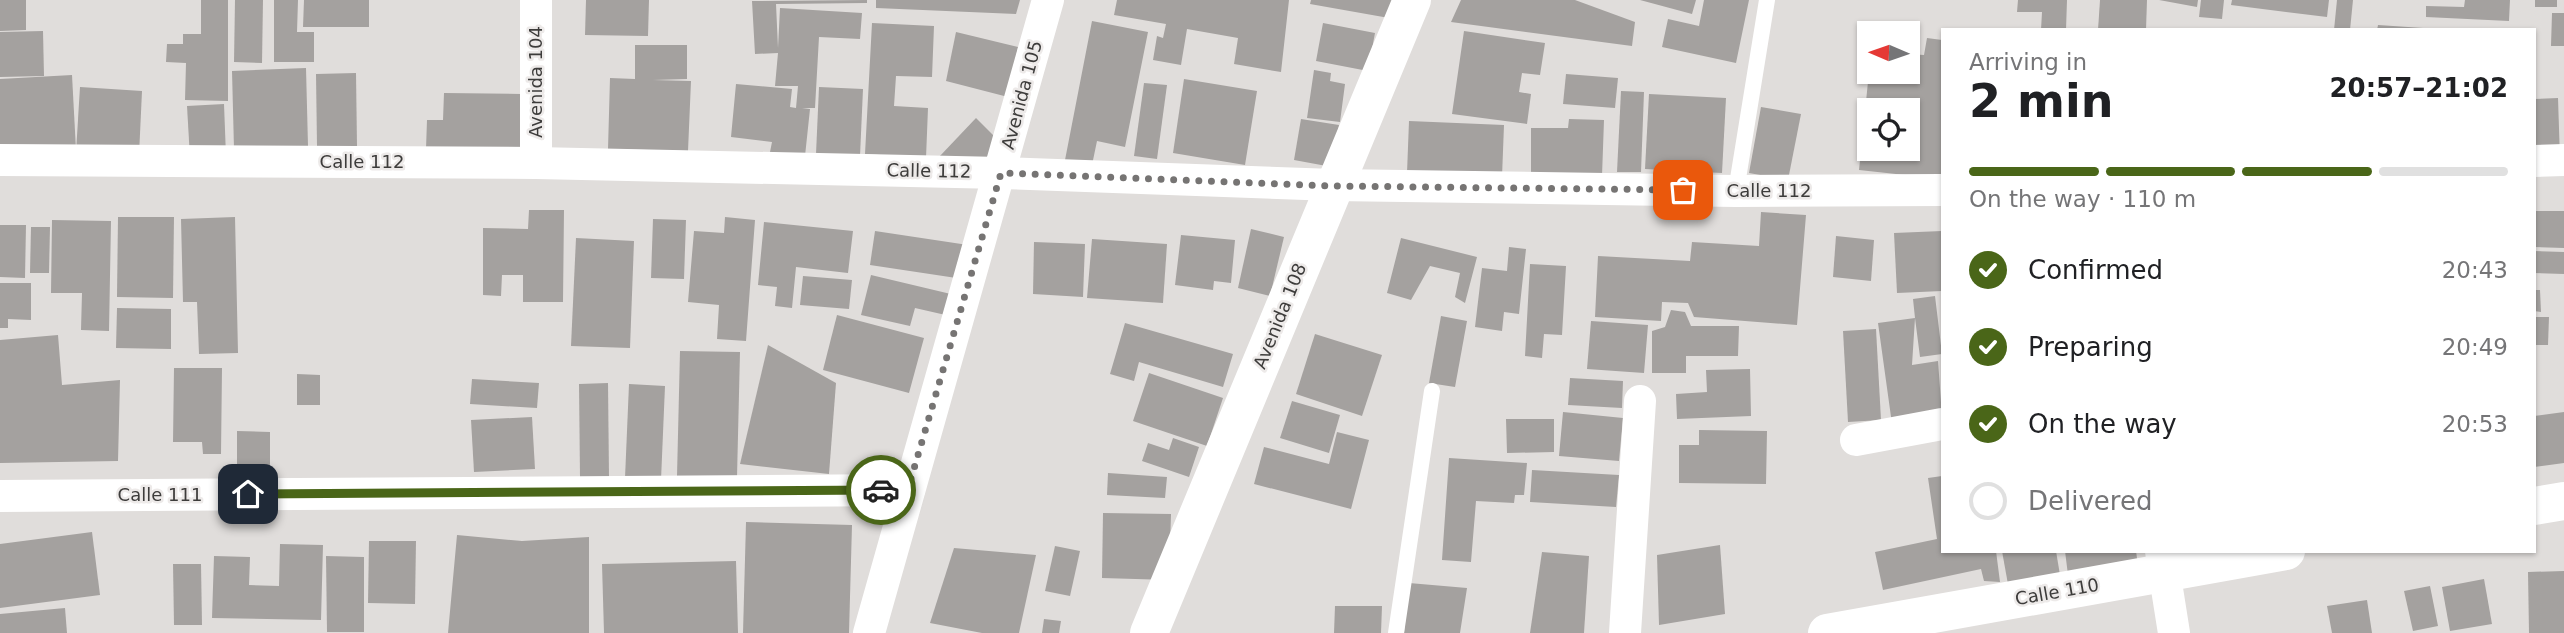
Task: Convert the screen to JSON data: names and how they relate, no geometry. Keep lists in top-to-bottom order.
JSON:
{
  "streets": {
    "street": [
      "Avenida 104",
      "Avenida 105",
      "Calle 112",
      "Avenida 108",
      "Calle 111",
      "Calle 110"
    ]
  },
  "crossings": [
    ["Avenida 104", "Calle 112"],
    ["Avenida 105", "Calle 112"],
    ["Avenida 105", "Calle 111"],
    ["Calle 112", "Avenida 108"]
  ],
  "north": "left",
  "page": {
    "heading": ["2 min", "Arriving in", "20:57–21:02"],
    "bar": "On the way · 110 m",
    "list": [
      ["Confirmed", "20:43"],
      ["Preparing", "20:49"],
      ["On the way", "20:53"],
      "Delivered"
    ]
  }
}
